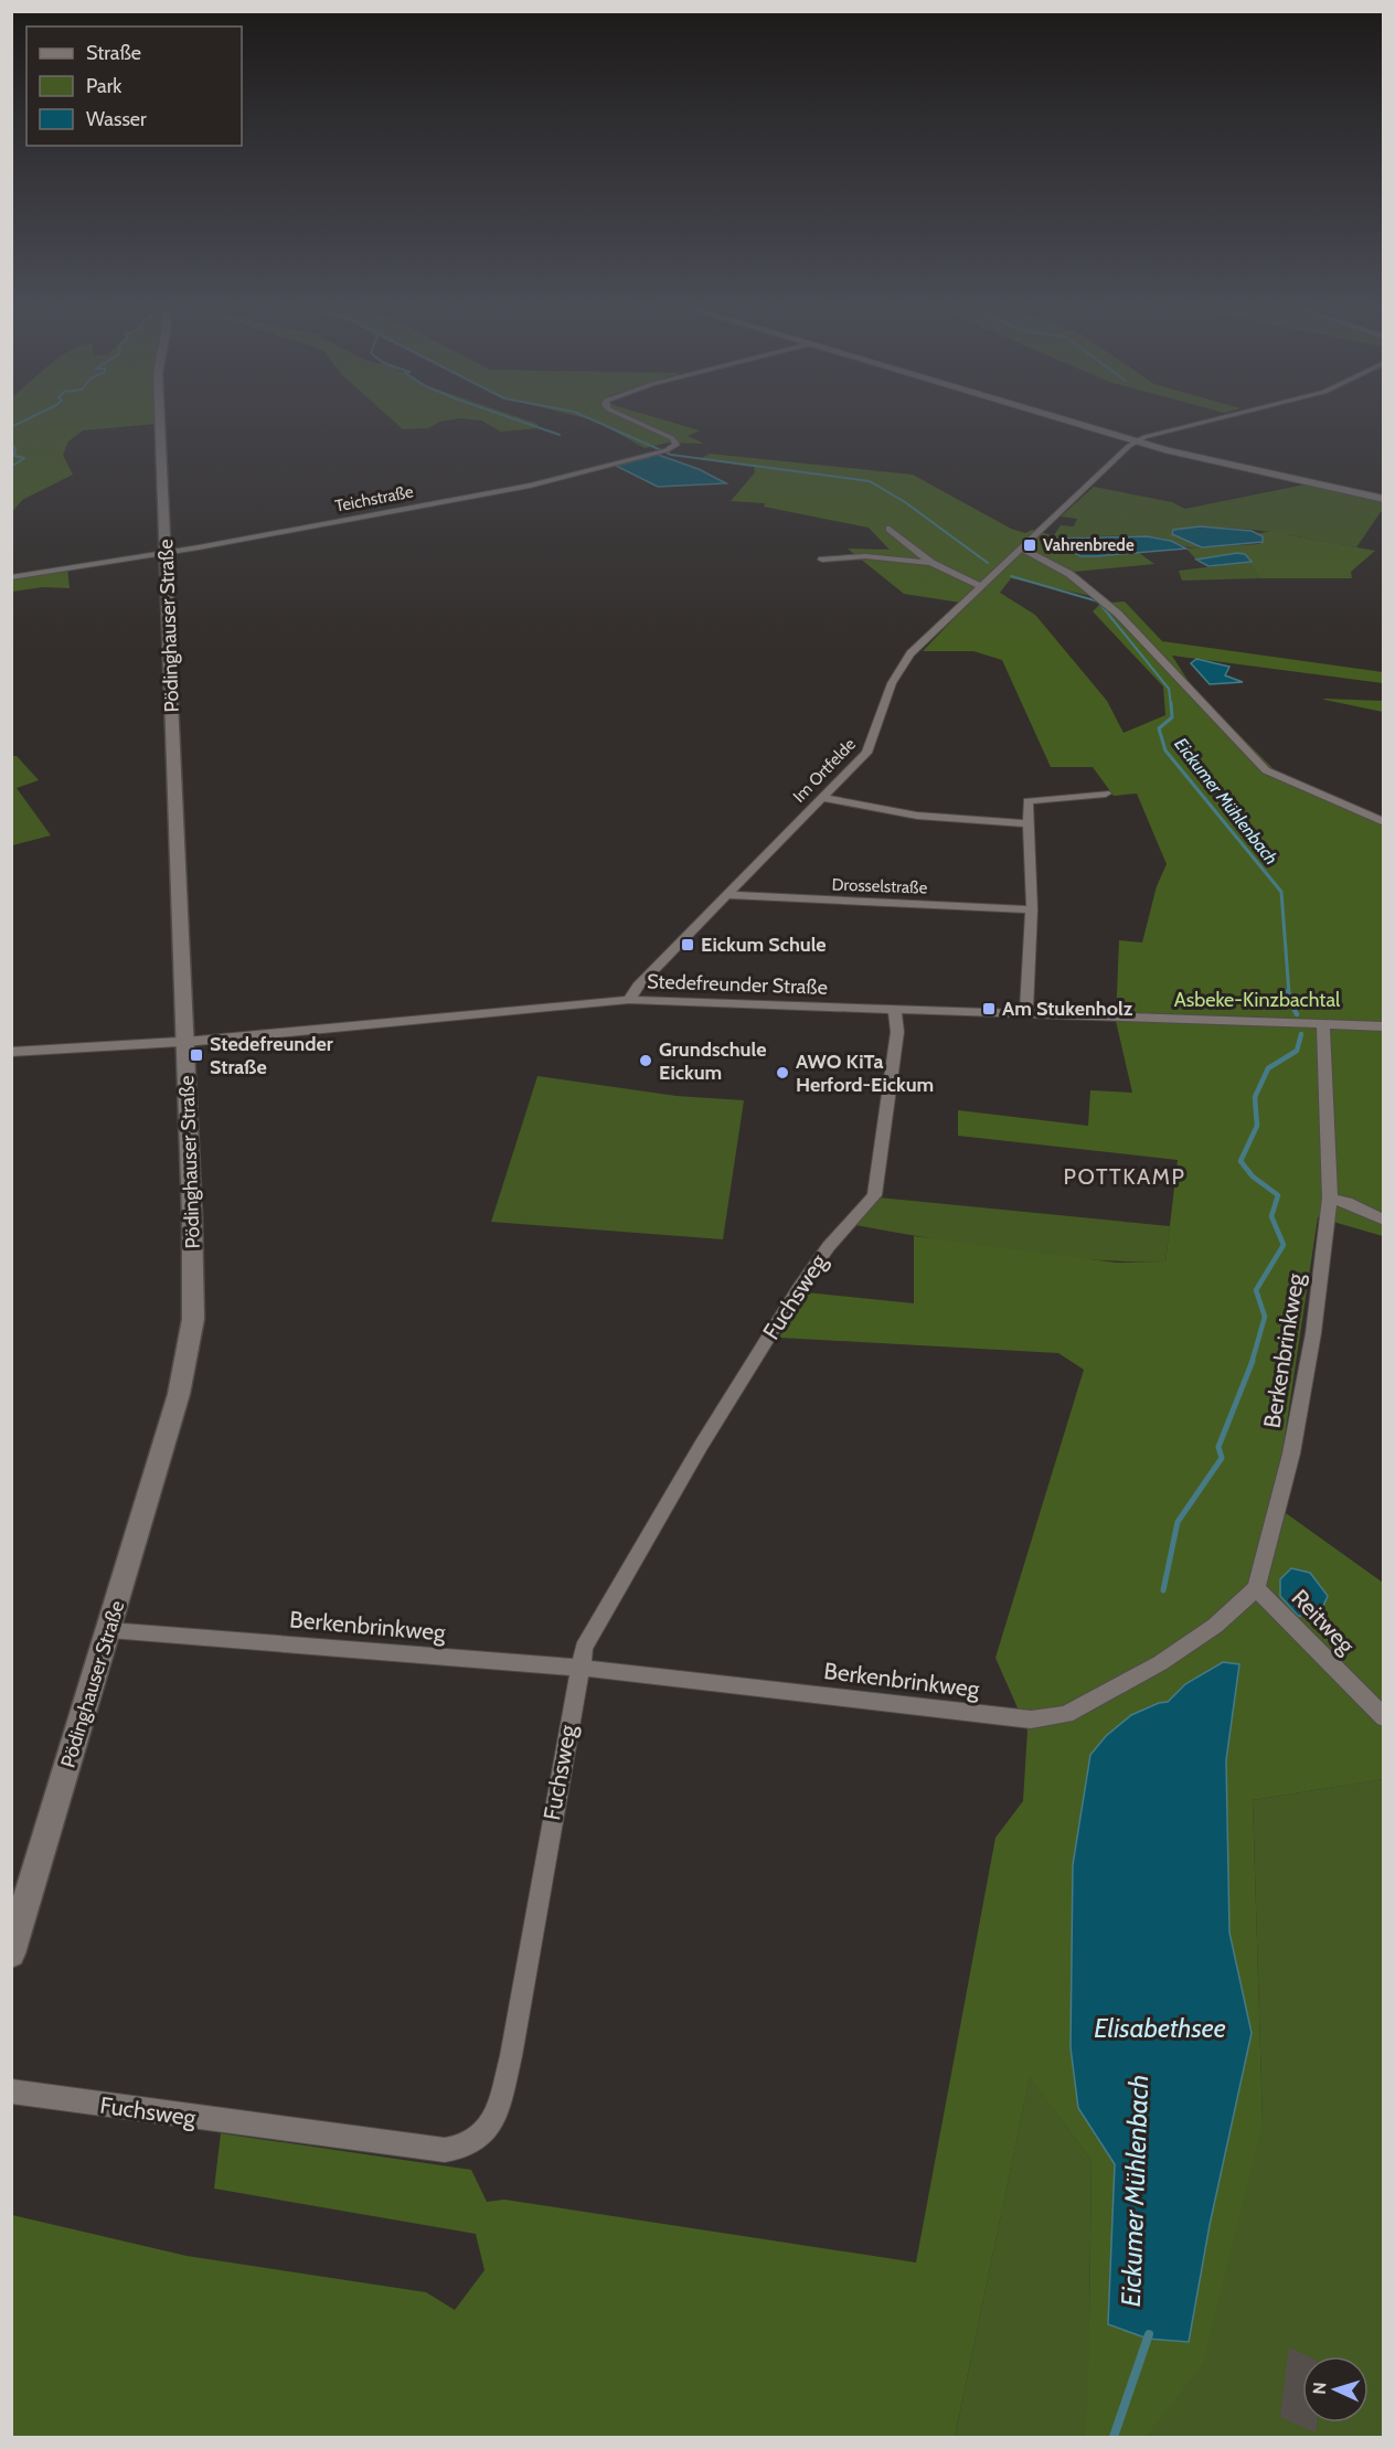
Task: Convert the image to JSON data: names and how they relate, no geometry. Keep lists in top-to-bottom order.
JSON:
{
  "streets": {
    "street": [
      "Teichstraße",
      "Pödinghauser Straße",
      "Im Ortfelde",
      "Drosselstraße",
      "Stedefreunder Straße",
      "Fuchsweg",
      "Berkenbrinkweg",
      "Reitweg"
    ]
  },
  "crossings": [
    ["Teichstraße", "Pödinghauser Straße"],
    ["Pödinghauser Straße", "Stedefreunder Straße"],
    ["Pödinghauser Straße", "Berkenbrinkweg"],
    ["Im Ortfelde", "Drosselstraße"],
    ["Im Ortfelde", "Stedefreunder Straße"],
    ["Stedefreunder Straße", "Fuchsweg"],
    ["Stedefreunder Straße", "Berkenbrinkweg"],
    ["Fuchsweg", "Berkenbrinkweg"],
    ["Berkenbrinkweg", "Reitweg"]
  ],
  "districts": ["POTTKAMP"],
  "water": ["Eickumer Mühlenbach", "Elisabethsee"],
  "parks": ["Asbeke-Kinzbachtal"],
  "places": {
    "transit": [
      "Vahrenbrede",
      "Eickum Schule",
      "Am Stukenholz",
      "Stedefreunder Straße"
    ],
    "other": ["Grundschule Eickum", "AWO KiTa Herford-Eickum"]
  },
  "legend": ["Straße", "Park", "Wasser"],
  "north": "left"
}
